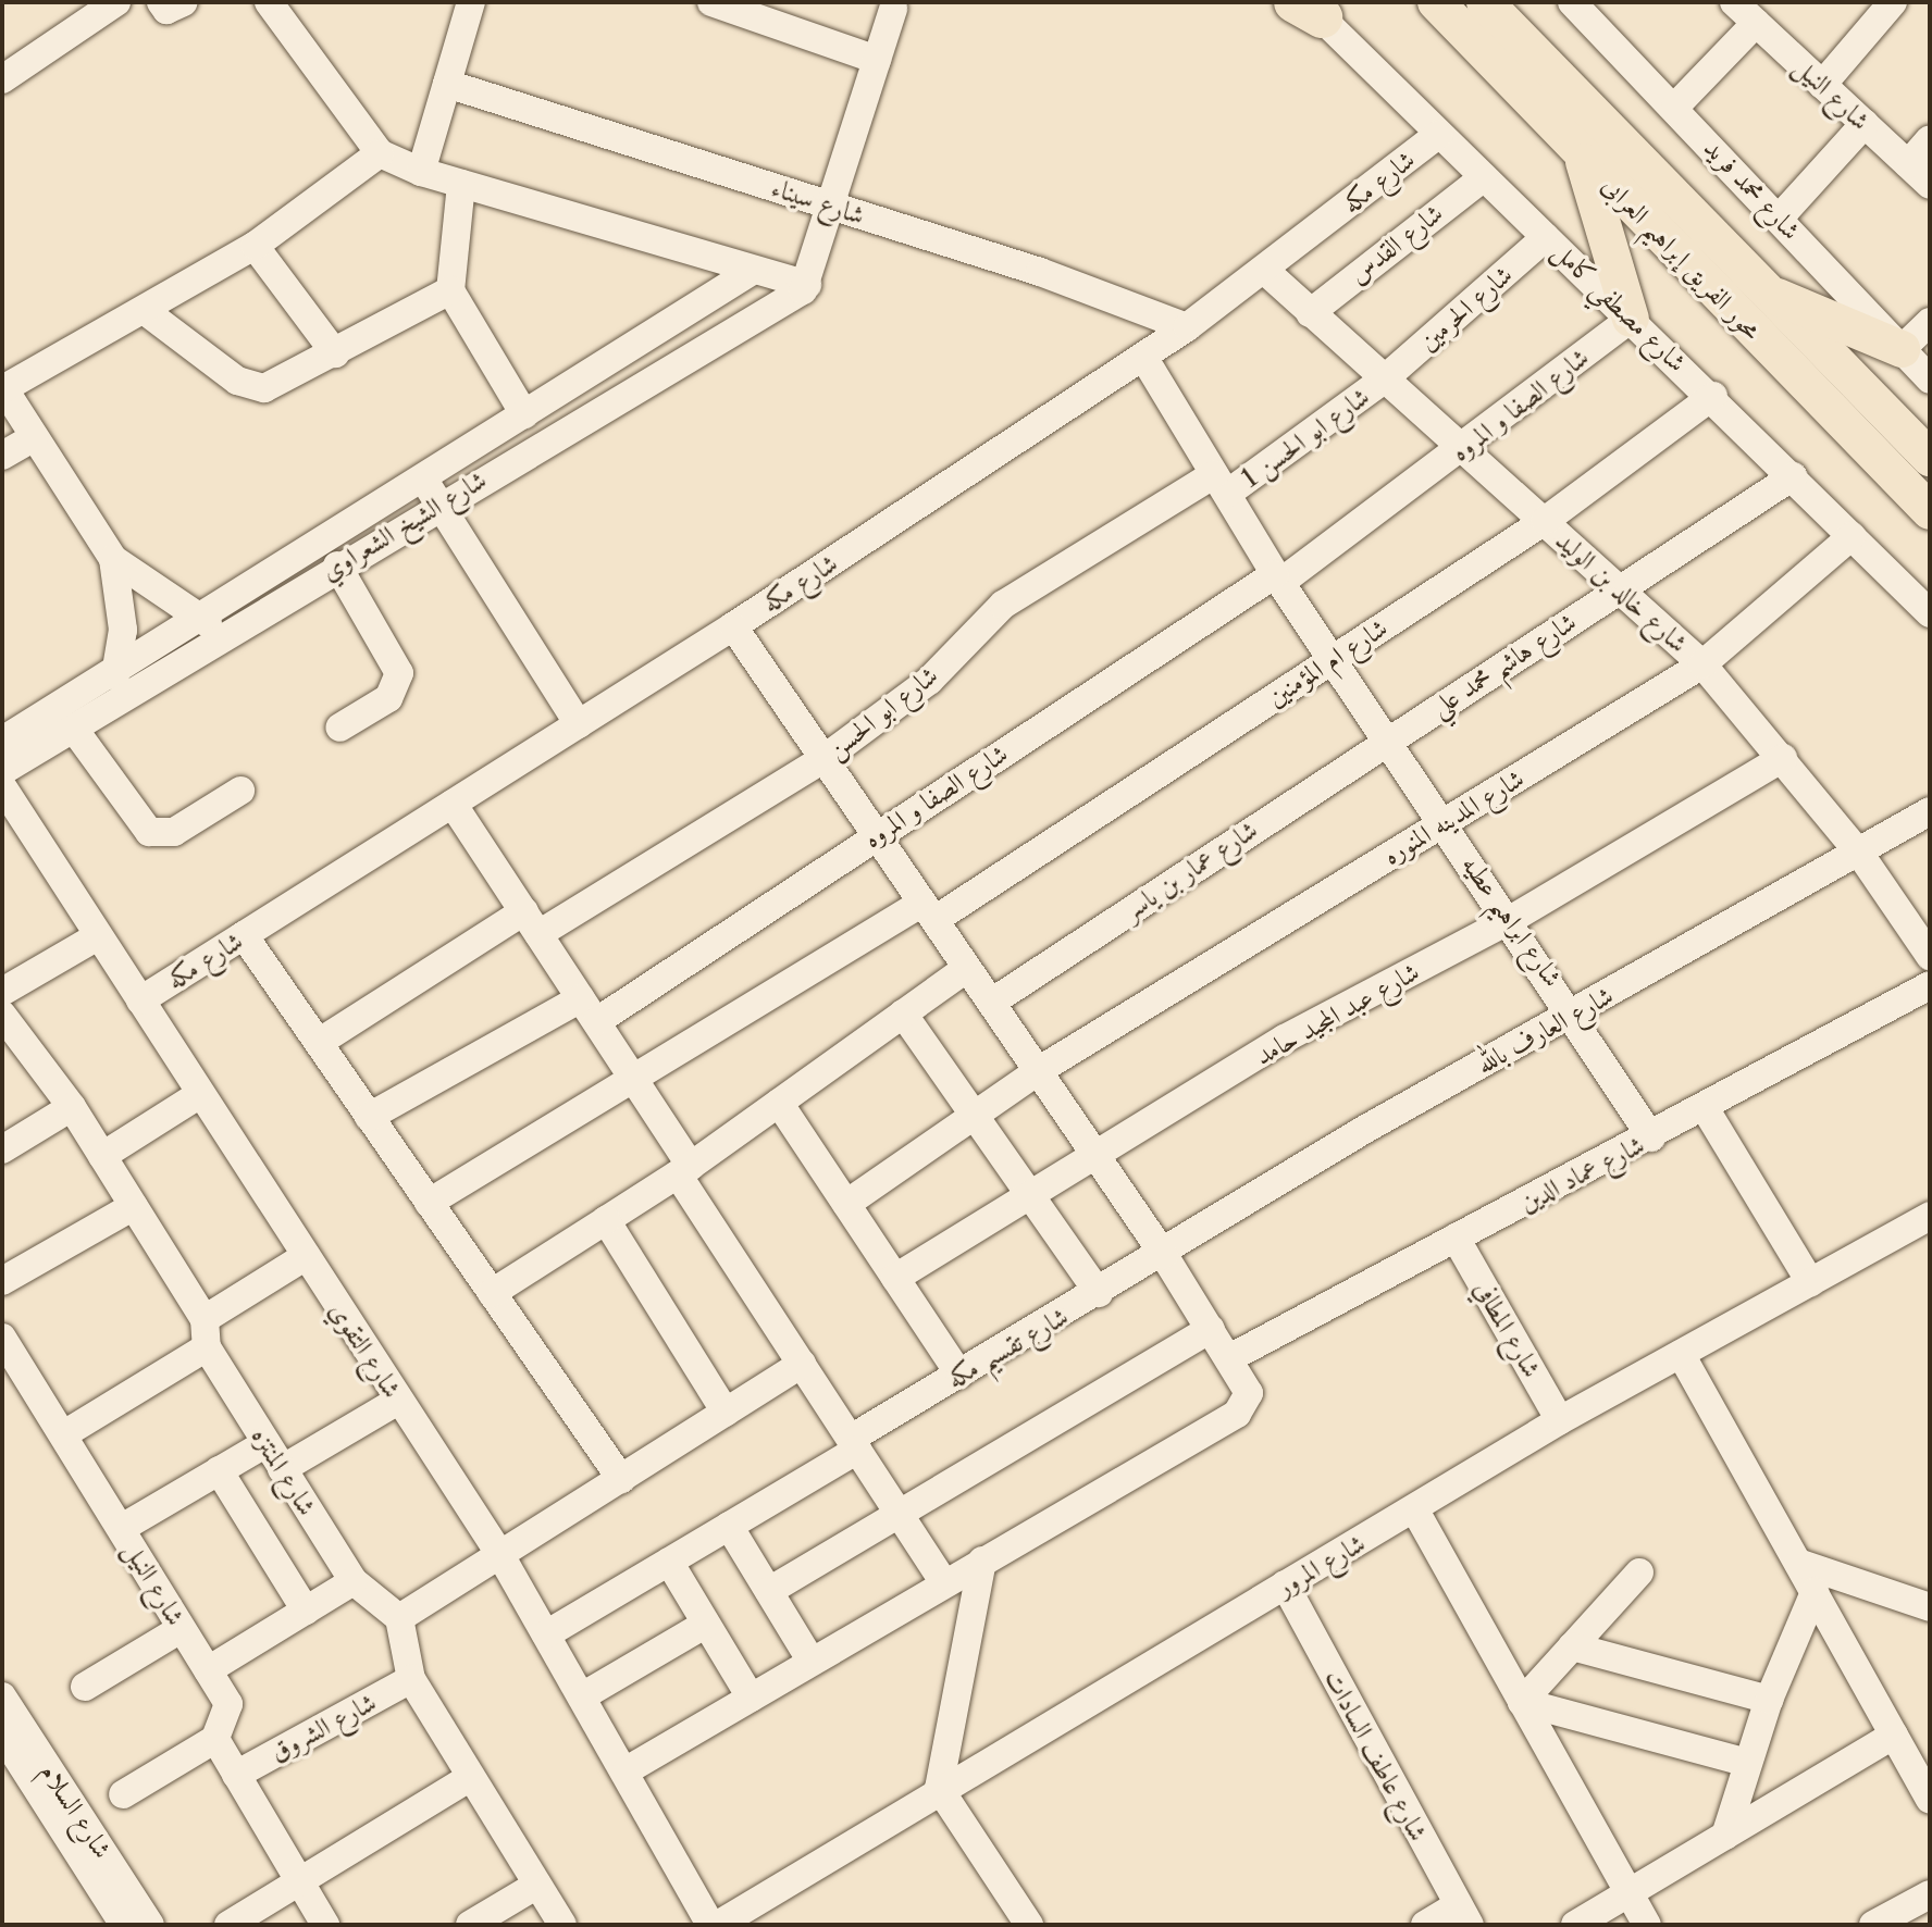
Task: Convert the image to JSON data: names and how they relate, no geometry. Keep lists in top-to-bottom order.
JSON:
{
  "streets": {
    "main road": ["محور الفريق إبراهيم العرابى"],
    "street": [
      "شارع النيل",
      "شارع مكه",
      "شارع محمد فريد",
      "شارع سيناء",
      "شارع القدس",
      "شارع مصطفي كامل",
      "شارع الحرمين",
      "شارع الصفا و المروه",
      "شارع ابو الحسن 1",
      "شارع الشيخ الشعراوي",
      "شارع خالد بن الوليد",
      "شارع ام المؤمنين",
      "شارع هاشم محمد علي",
      "شارع ابو الحسن",
      "شارع المدينه المنوره",
      "شارع عمار بن ياسر",
      "شارع ابراهيم عطيه",
      "شارع عبد المجيد حامد",
      "شارع العارف بالله",
      "شارع عماد الدين",
      "شارع المطافي",
      "شارع تقسيم مكه",
      "شارع التقوي",
      "شارع المنتزه",
      "شارع المرور",
      "شارع الشروق",
      "شارع عاطف السادات",
      "شارع السلام"
    ]
  },
  "crossings": [
    ["شارع مكه", "شارع سيناء"],
    ["شارع مكه", "شارع مصطفي كامل"],
    ["شارع مكه", "شارع خالد بن الوليد"],
    ["شارع مكه", "شارع ابراهيم عطيه"],
    ["شارع مكه", "شارع التقوي"],
    ["شارع القدس", "شارع مصطفي كامل"],
    ["شارع القدس", "شارع خالد بن الوليد"],
    ["شارع مصطفي كامل", "شارع الحرمين"],
    ["شارع مصطفي كامل", "شارع الصفا و المروه"],
    ["شارع مصطفي كامل", "شارع ام المؤمنين"],
    ["شارع مصطفي كامل", "شارع هاشم محمد علي"],
    ["شارع مصطفي كامل", "شارع المدينه المنوره"],
    ["شارع الحرمين", "شارع ابو الحسن 1"],
    ["شارع الحرمين", "شارع خالد بن الوليد"],
    ["شارع الصفا و المروه", "شارع خالد بن الوليد"],
    ["شارع الصفا و المروه", "شارع ابراهيم عطيه"],
    ["شارع ابو الحسن 1", "شارع خالد بن الوليد"],
    ["شارع ابو الحسن 1", "شارع ابو الحسن"],
    ["شارع ابو الحسن 1", "شارع ابراهيم عطيه"],
    ["شارع خالد بن الوليد", "شارع ام المؤمنين"],
    ["شارع خالد بن الوليد", "شارع هاشم محمد علي"],
    ["شارع خالد بن الوليد", "شارع المدينه المنوره"],
    ["شارع خالد بن الوليد", "شارع عبد المجيد حامد"],
    ["شارع خالد بن الوليد", "شارع العارف بالله"],
    ["شارع ام المؤمنين", "شارع ابراهيم عطيه"],
    ["شارع هاشم محمد علي", "شارع عمار بن ياسر"],
    ["شارع هاشم محمد علي", "شارع ابراهيم عطيه"],
    ["شارع ابو الحسن", "شارع ابراهيم عطيه"],
    ["شارع المدينه المنوره", "شارع ابراهيم عطيه"],
    ["شارع عمار بن ياسر", "شارع ابراهيم عطيه"],
    ["شارع ابراهيم عطيه", "شارع عبد المجيد حامد"],
    ["شارع ابراهيم عطيه", "شارع العارف بالله"],
    ["شارع ابراهيم عطيه", "شارع عماد الدين"],
    ["شارع العارف بالله", "شارع تقسيم مكه"],
    ["شارع عماد الدين", "شارع المطافي"],
    ["شارع المطافي", "شارع المرور"],
    ["شارع تقسيم مكه", "شارع التقوي"],
    ["شارع المرور", "شارع عاطف السادات"]
  ]
}
